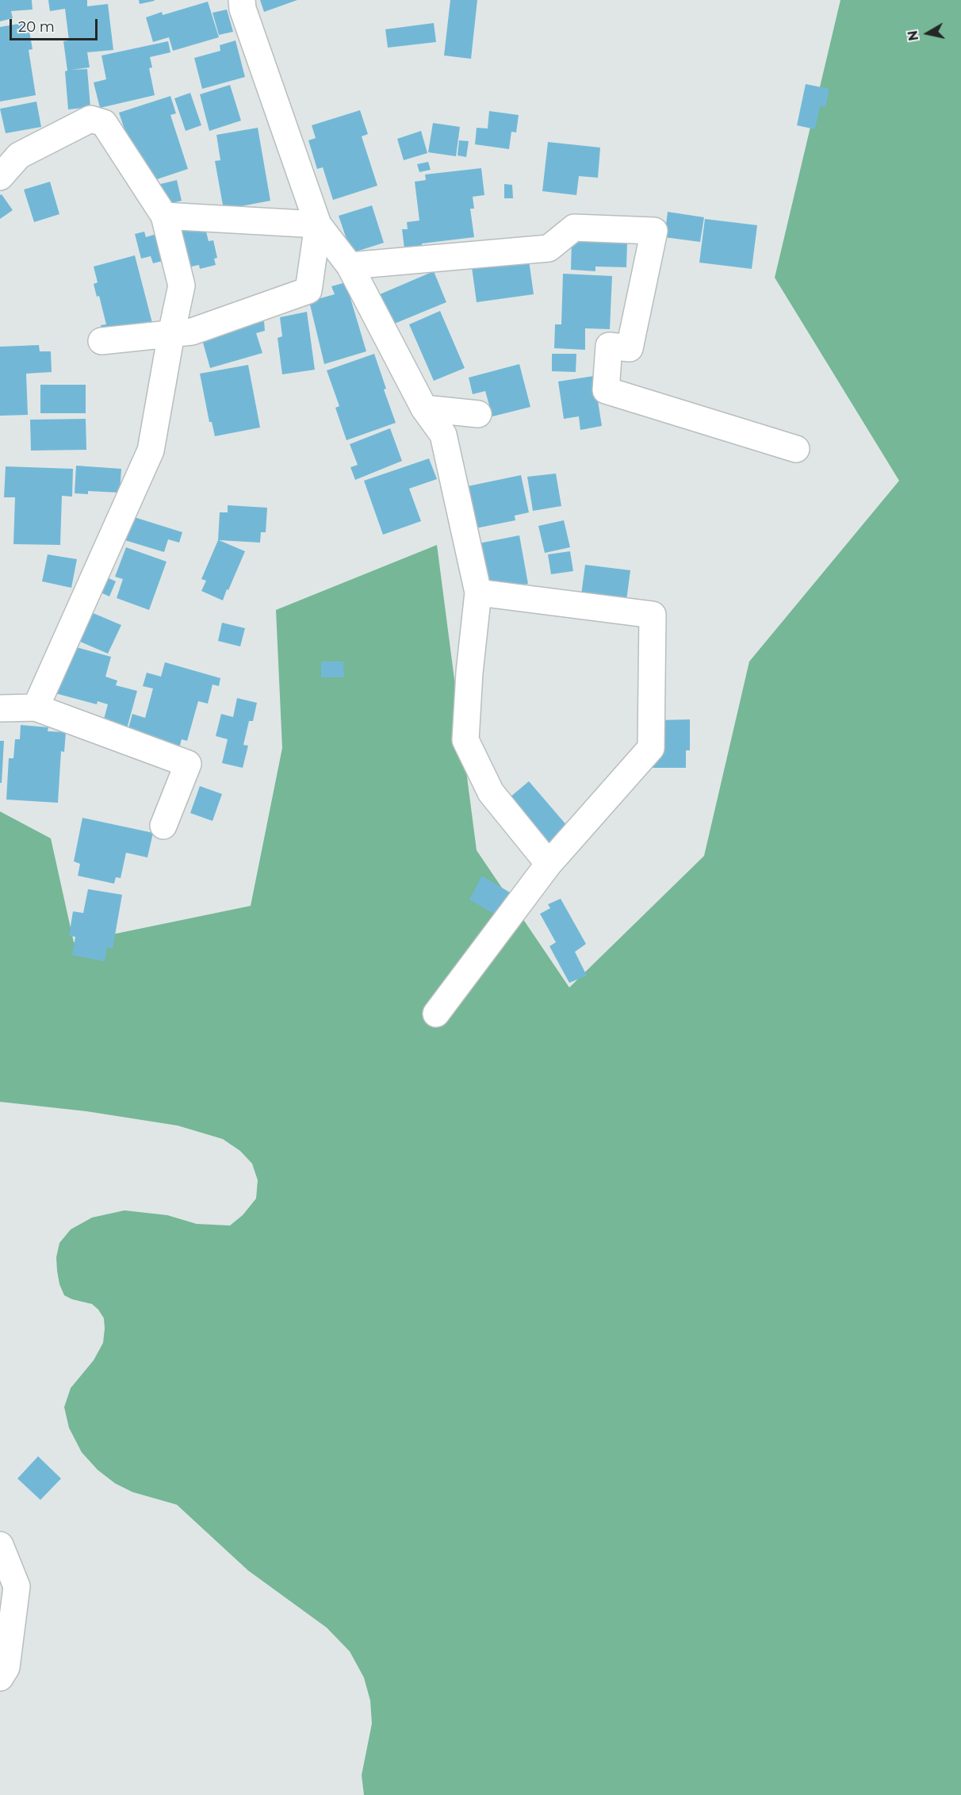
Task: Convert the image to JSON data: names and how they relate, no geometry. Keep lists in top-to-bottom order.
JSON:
{
  "scale_bar": "20 m",
  "north": "left"
}
